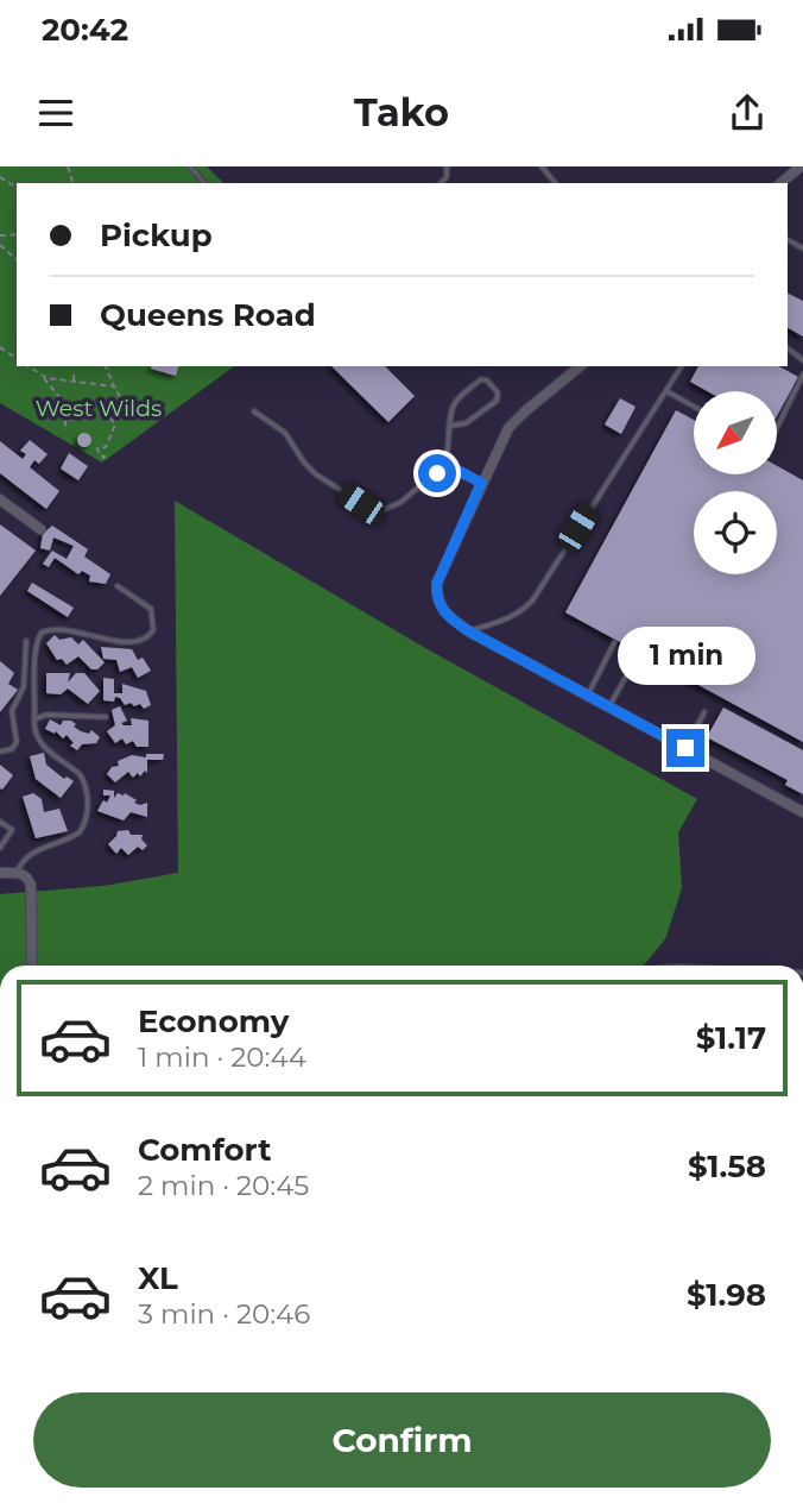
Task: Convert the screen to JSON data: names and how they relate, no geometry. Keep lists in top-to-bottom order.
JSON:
{
  "parks": ["West Wilds"],
  "north": "bottom left",
  "page": {
    "status": "20:42",
    "header": "Tako",
    "banner": ["Pickup", "Queens Road"],
    "bubble": "1 min",
    "list": [
      {
        "name": "Economy",
        "note": "1 min · 20:44",
        "value": "$1.17"
      },
      {
        "name": "Comfort",
        "note": "2 min · 20:45",
        "value": "$1.58"
      },
      {
        "name": "XL",
        "note": "3 min · 20:46",
        "value": "$1.98"
      }
    ],
    "buttons": "Confirm"
  }
}
